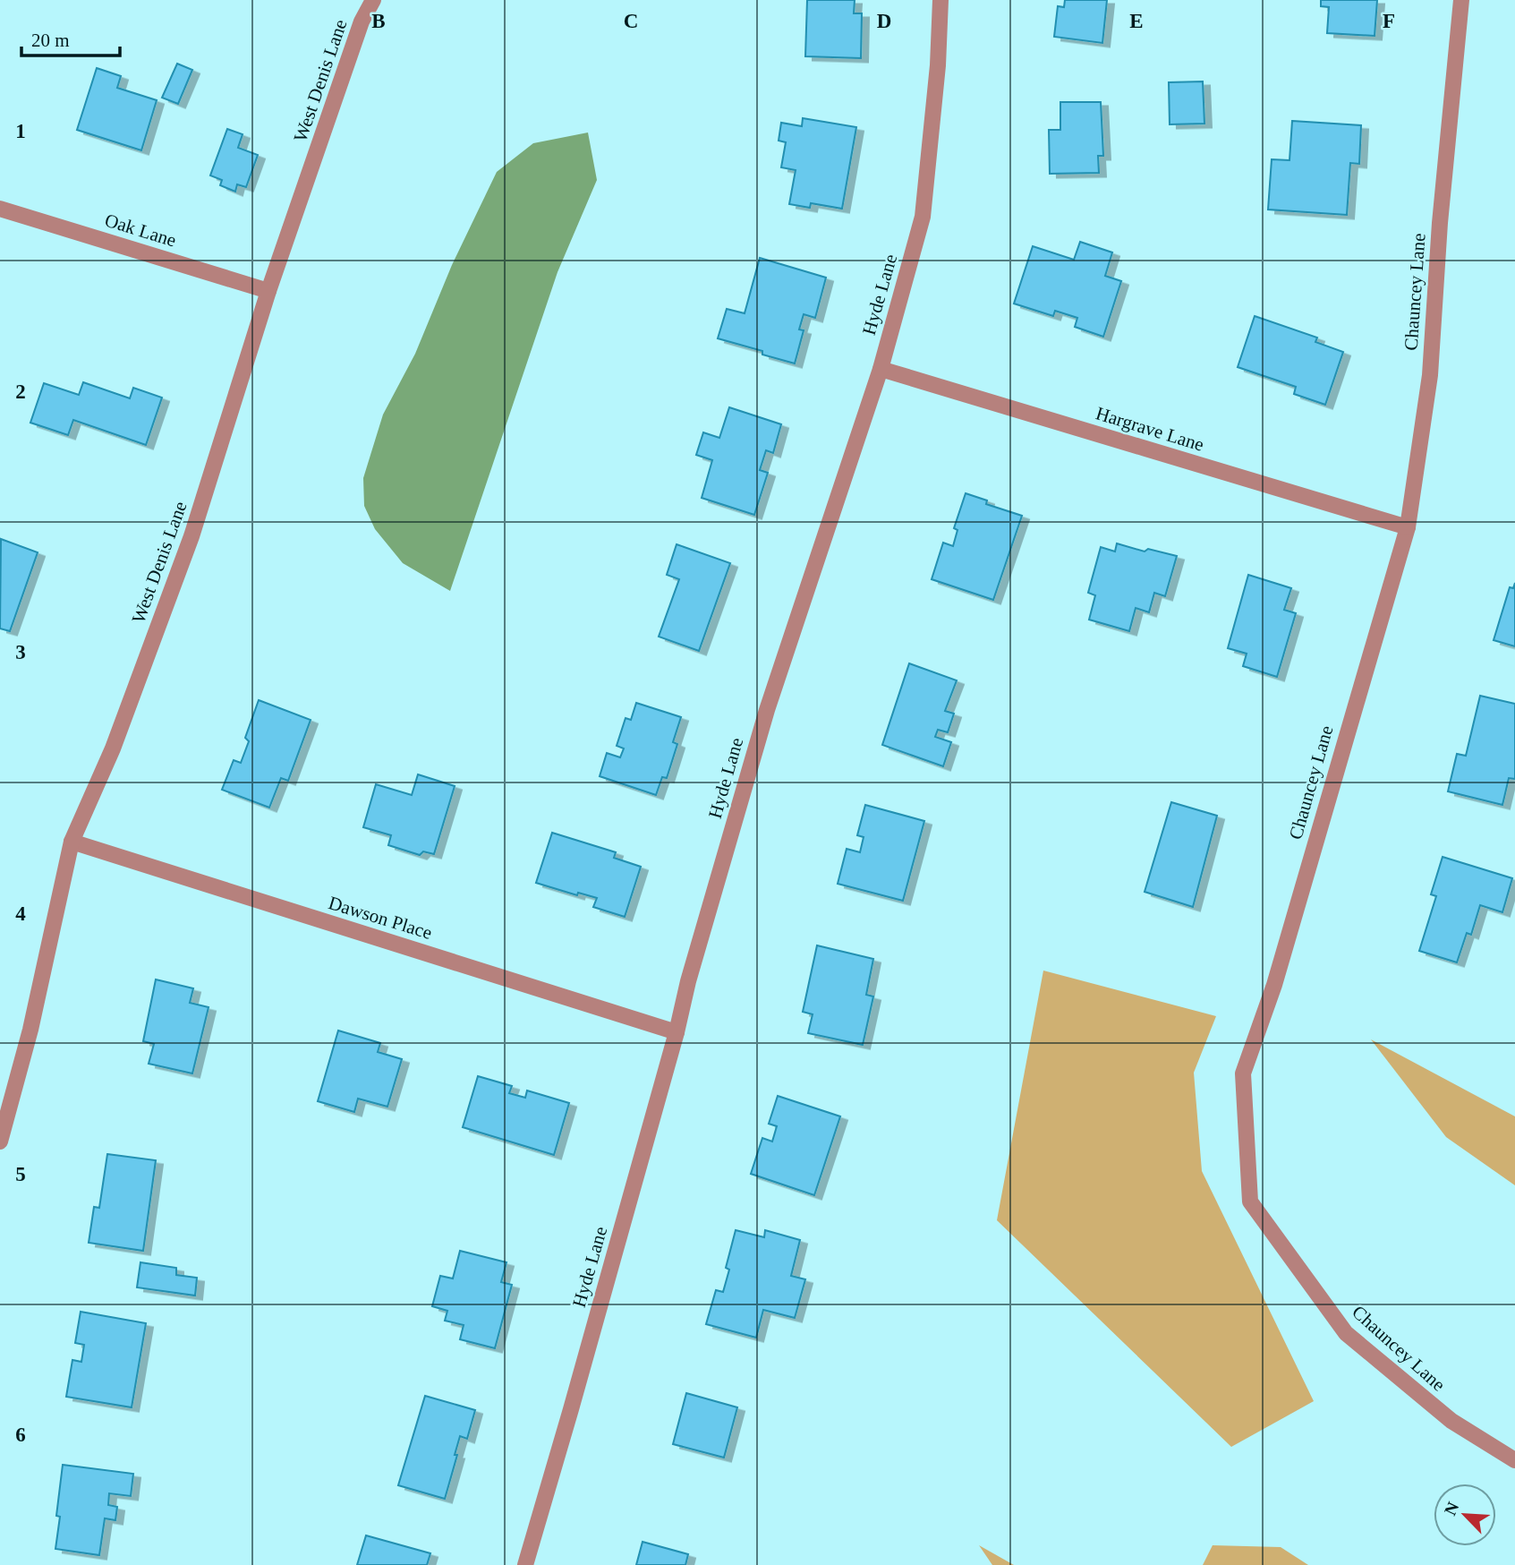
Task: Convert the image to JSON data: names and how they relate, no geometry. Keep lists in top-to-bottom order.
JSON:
{
  "streets": {
    "street": [
      "West Denis Lane",
      "Oak Lane",
      "Chauncey Lane",
      "Hyde Lane",
      "Hargrave Lane",
      "Dawson Place"
    ]
  },
  "crossings": [
    ["West Denis Lane", "Oak Lane"],
    ["West Denis Lane", "Dawson Place"],
    ["Chauncey Lane", "Hargrave Lane"],
    ["Hyde Lane", "Hargrave Lane"],
    ["Hyde Lane", "Dawson Place"]
  ],
  "scale_bar": "20 m",
  "north": "top left",
  "grid": {
    "columns": [
      "B",
      "C",
      "D",
      "E",
      "F"
    ],
    "rows": [
      "1",
      "2",
      "3",
      "4",
      "5",
      "6"
    ]
  }
}
